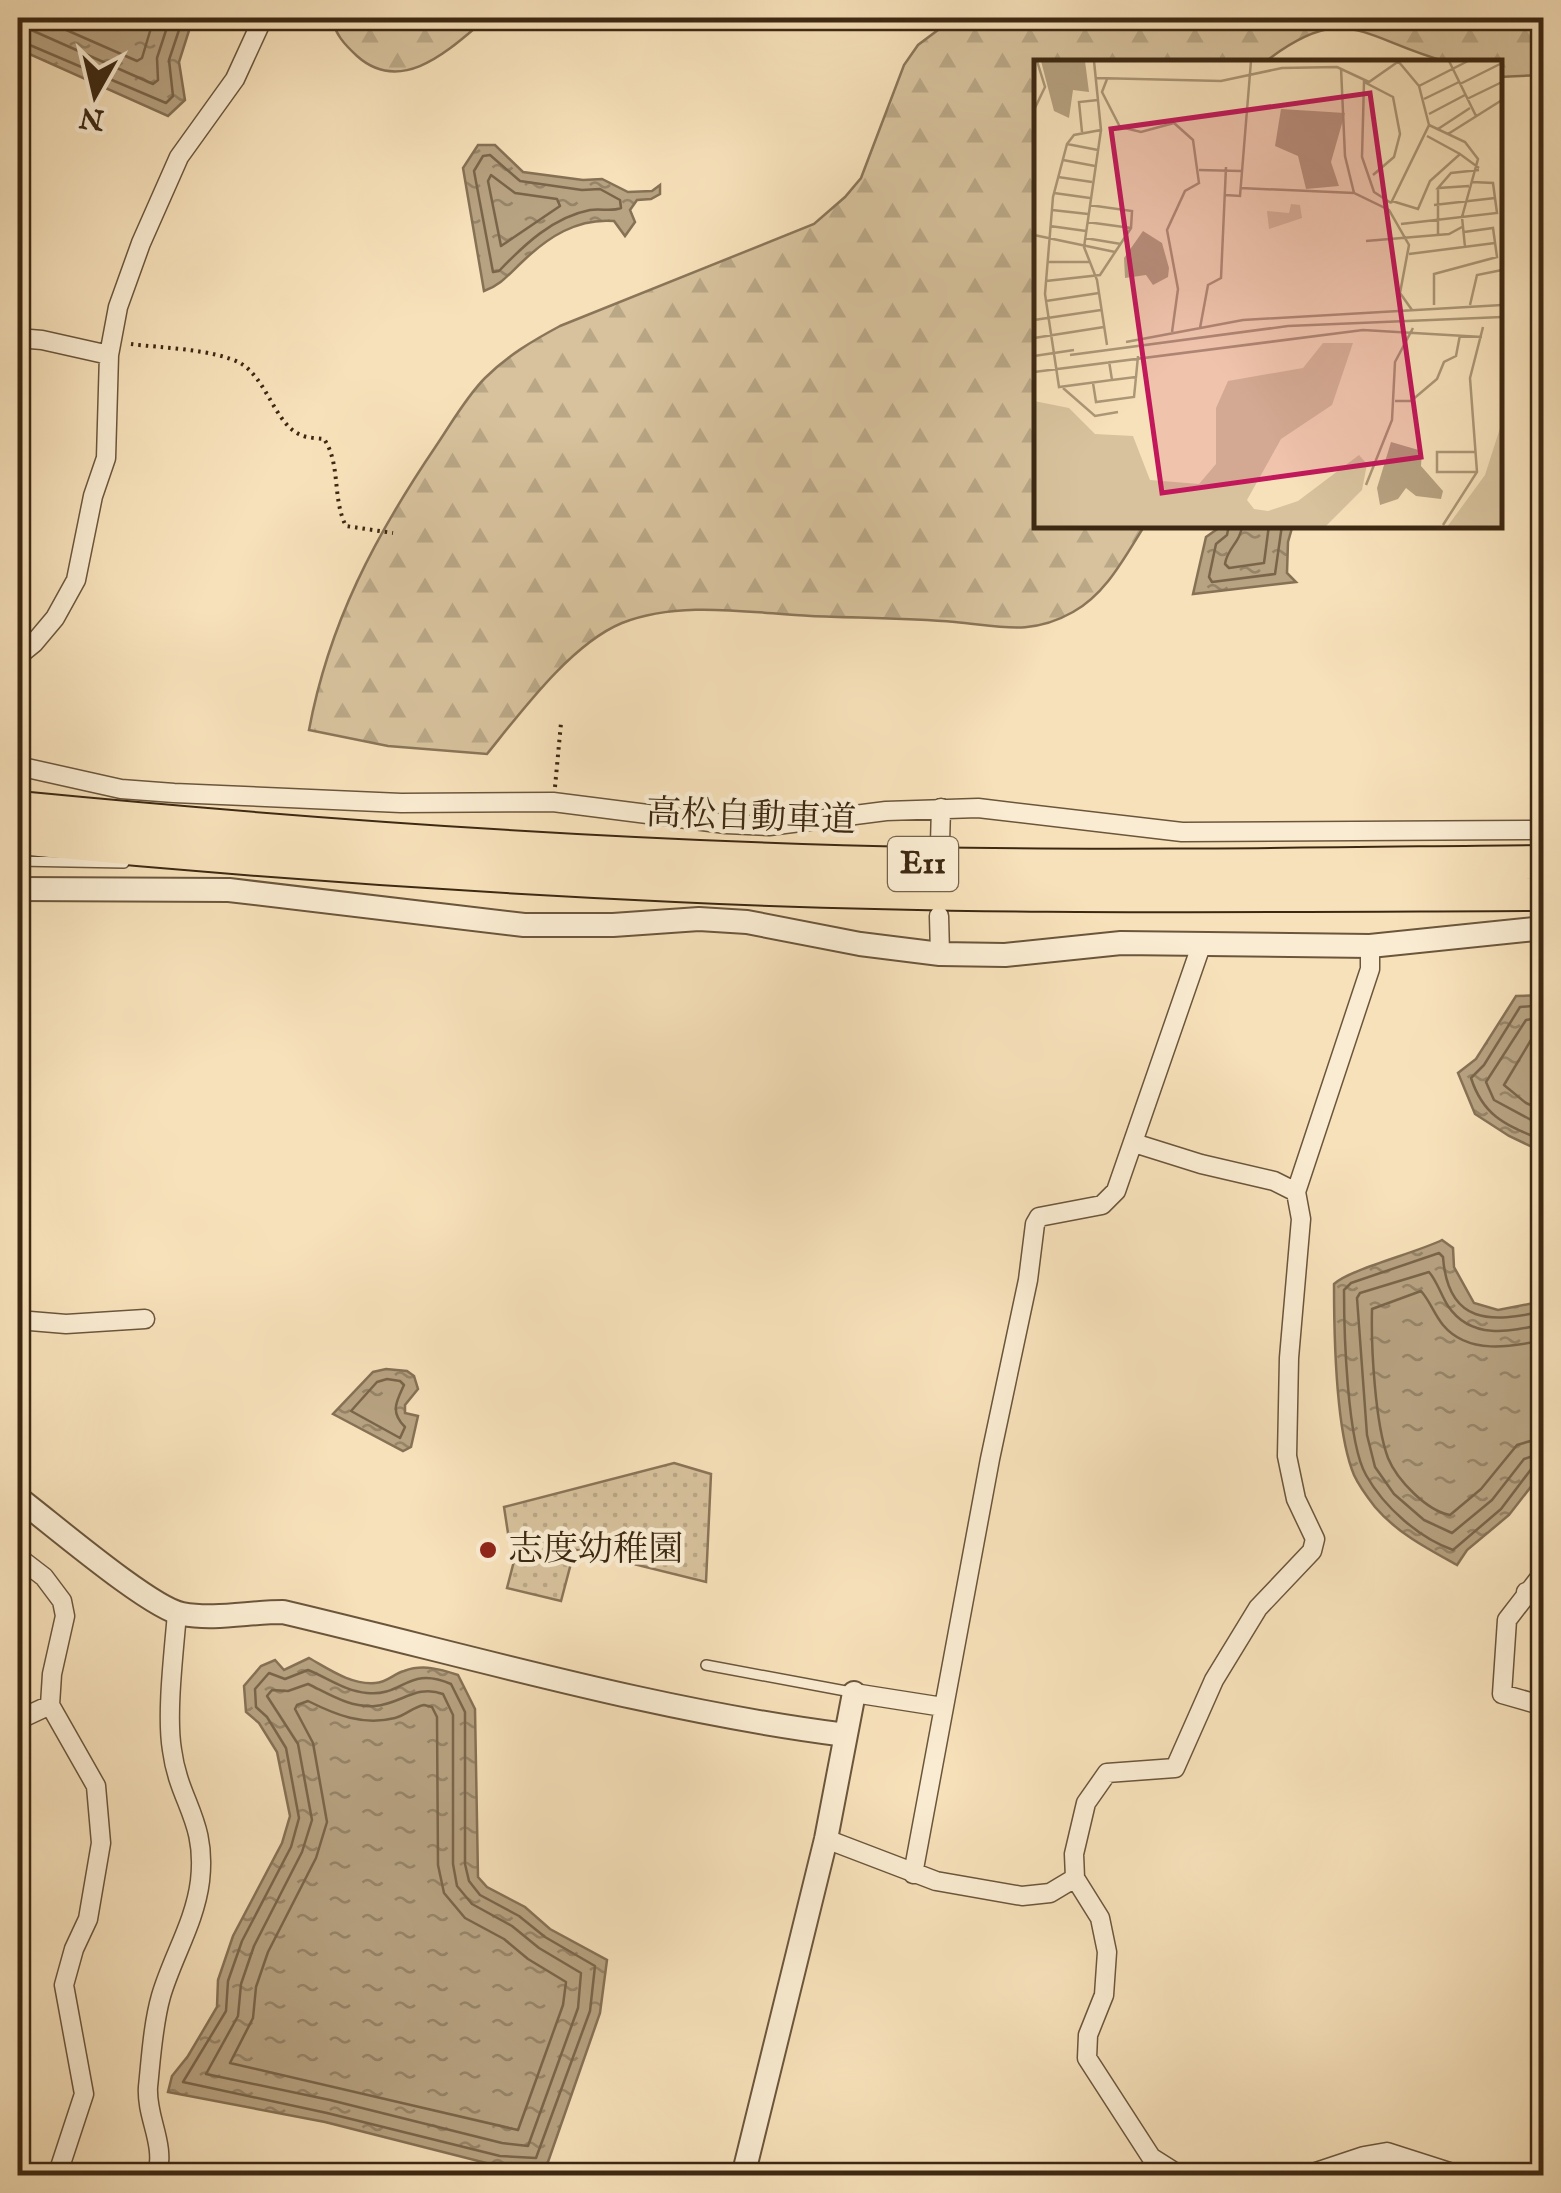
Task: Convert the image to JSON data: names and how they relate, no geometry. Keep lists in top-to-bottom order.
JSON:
{
  "streets": {
    "highway": ["高松自動車道", "E11"]
  },
  "places": ["志度幼稚園"],
  "north": "bottom"
}
